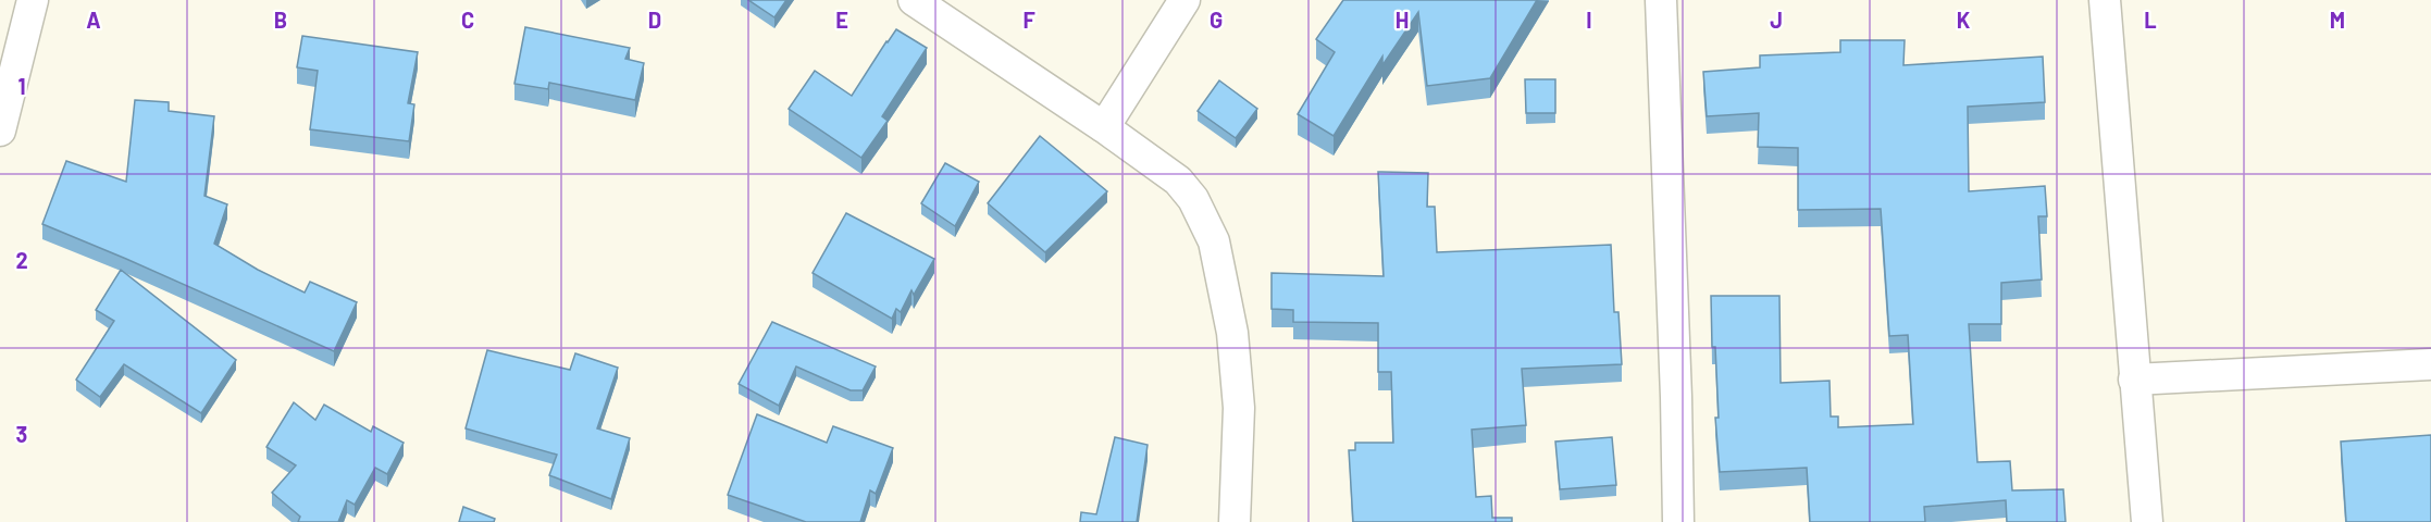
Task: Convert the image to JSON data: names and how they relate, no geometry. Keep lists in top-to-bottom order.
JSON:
{
  "grid": {
    "columns": [
      "A",
      "B",
      "C",
      "D",
      "E",
      "F",
      "G",
      "H",
      "I",
      "J",
      "K",
      "L",
      "M"
    ],
    "rows": ["1", "2", "3"]
  }
}
